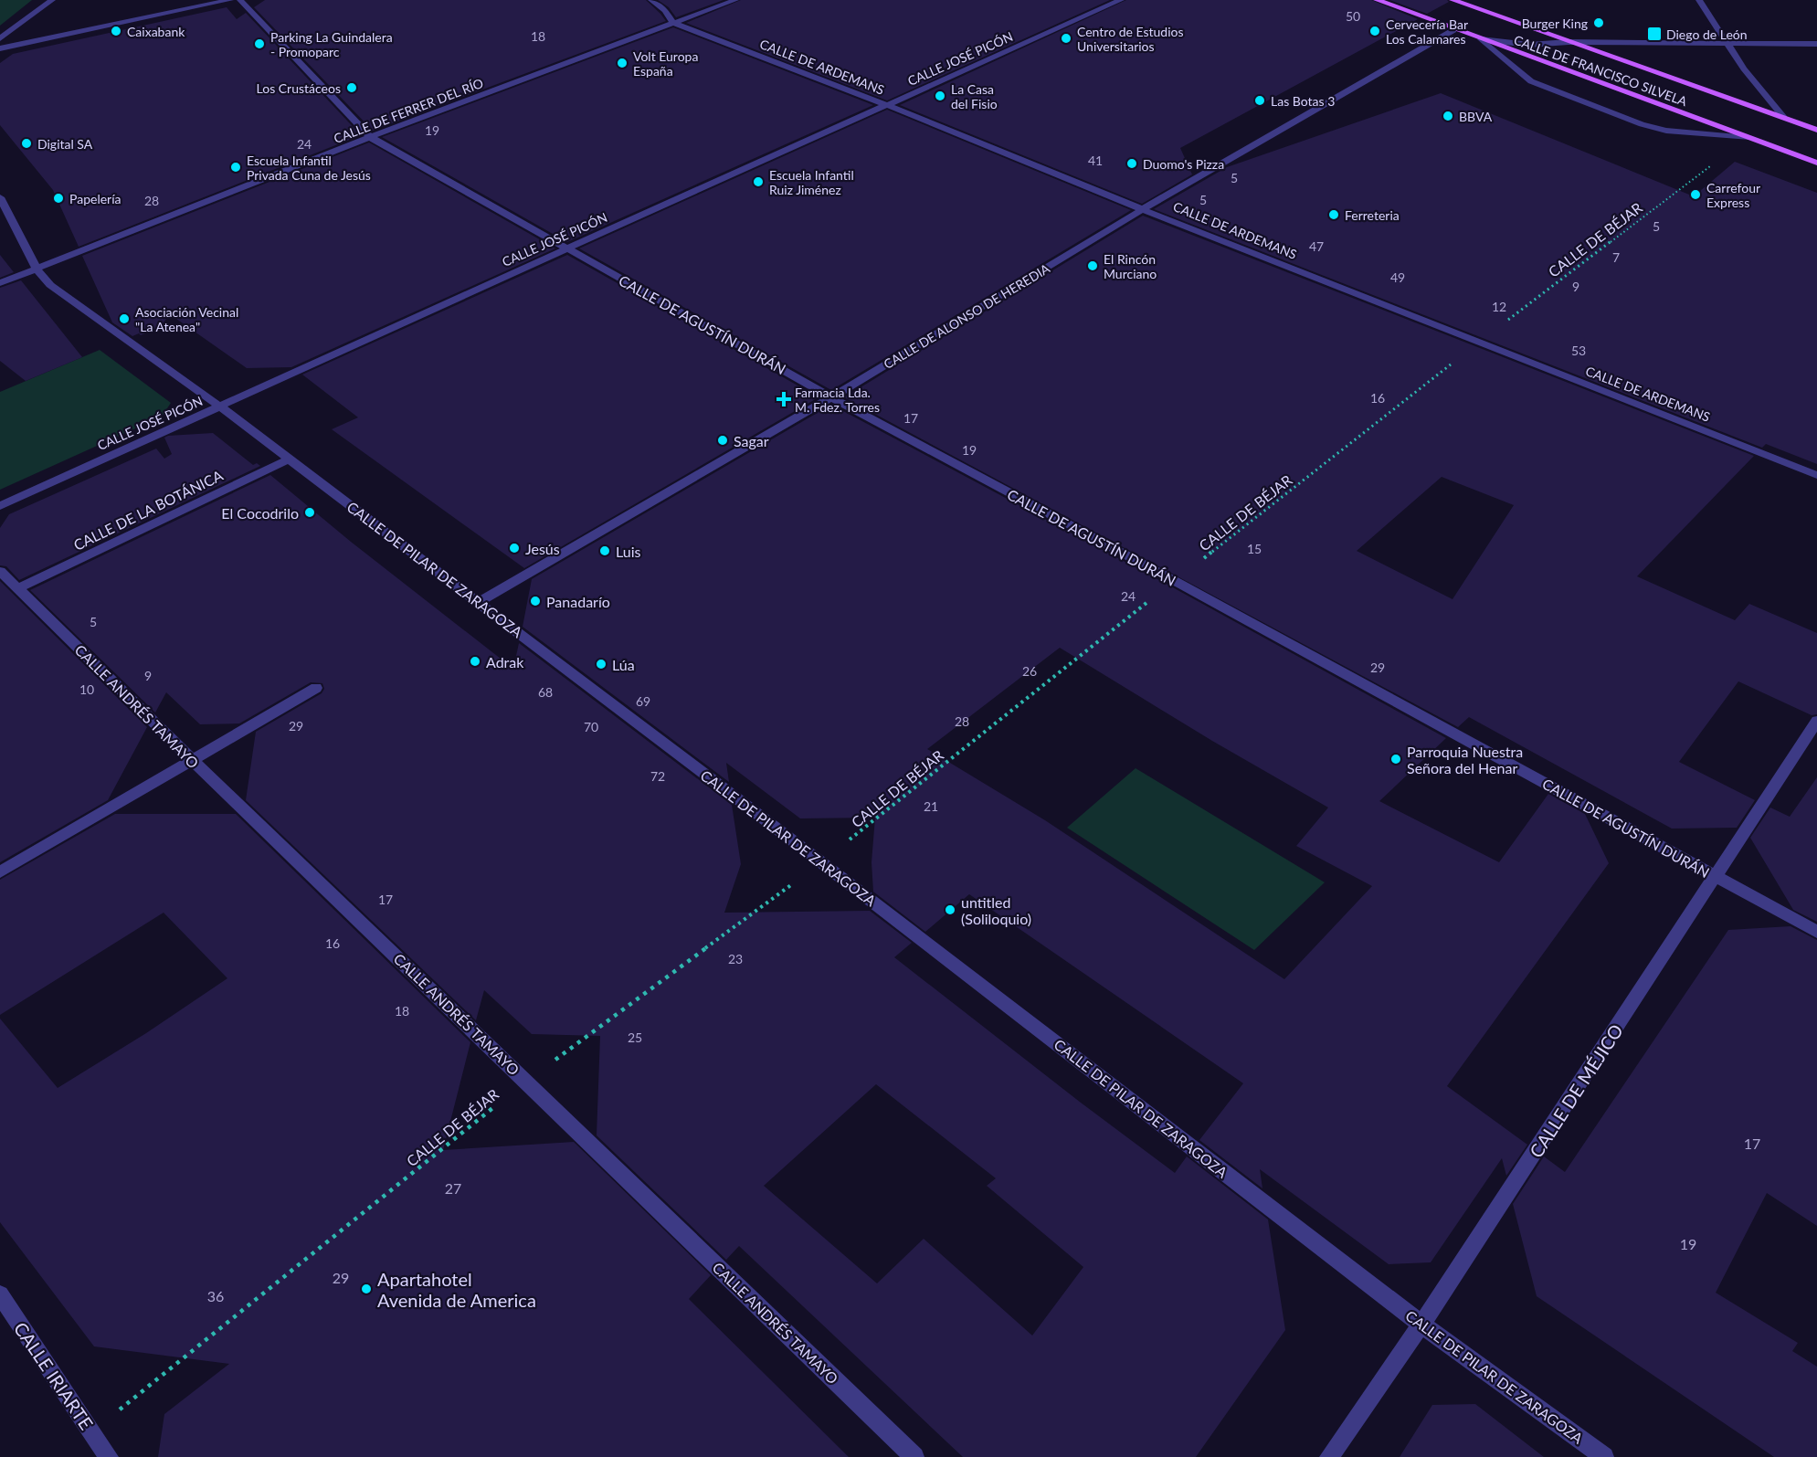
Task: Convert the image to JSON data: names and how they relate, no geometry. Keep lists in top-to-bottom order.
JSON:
{
  "streets": {
    "main road": ["CALLE DE FRANCISCO SILVELA"],
    "street": [
      "CALLE JOSÉ PICÓN",
      "CALLE DE ARDEMANS",
      "CALLE DE FERRER DEL RÍO",
      "CALLE DE ALONSO DE HEREDIA",
      "CALLE DE AGUSTÍN DURÁN",
      "CALLE DE LA BOTÁNICA",
      "CALLE DE PILAR DE ZARAGOZA",
      "CALLE ANDRÉS TAMAYO",
      "CALLE DE MÉJICO",
      "CALLE IRIARTE"
    ],
    "path": ["CALLE DE BÉJAR"]
  },
  "crossings": [
    ["CALLE JOSÉ PICÓN", "CALLE DE ARDEMANS"],
    ["CALLE JOSÉ PICÓN", "CALLE DE AGUSTÍN DURÁN"],
    ["CALLE JOSÉ PICÓN", "CALLE DE PILAR DE ZARAGOZA"],
    ["CALLE DE ARDEMANS", "CALLE DE FERRER DEL RÍO"],
    ["CALLE DE ARDEMANS", "CALLE DE BÉJAR"],
    ["CALLE DE ARDEMANS", "CALLE DE ALONSO DE HEREDIA"],
    ["CALLE DE FRANCISCO SILVELA", "CALLE DE BÉJAR"],
    ["CALLE DE FRANCISCO SILVELA", "CALLE DE ALONSO DE HEREDIA"],
    ["CALLE DE FERRER DEL RÍO", "CALLE DE AGUSTÍN DURÁN"],
    ["CALLE DE FERRER DEL RÍO", "CALLE DE PILAR DE ZARAGOZA"],
    ["CALLE DE BÉJAR", "CALLE DE AGUSTÍN DURÁN"],
    ["CALLE DE BÉJAR", "CALLE DE PILAR DE ZARAGOZA"],
    ["CALLE DE BÉJAR", "CALLE ANDRÉS TAMAYO"],
    ["CALLE DE BÉJAR", "CALLE IRIARTE"],
    ["CALLE DE ALONSO DE HEREDIA", "CALLE DE AGUSTÍN DURÁN"],
    ["CALLE DE ALONSO DE HEREDIA", "CALLE DE PILAR DE ZARAGOZA"],
    ["CALLE DE AGUSTÍN DURÁN", "CALLE DE MÉJICO"],
    ["CALLE DE LA BOTÁNICA", "CALLE DE PILAR DE ZARAGOZA"],
    ["CALLE DE LA BOTÁNICA", "CALLE ANDRÉS TAMAYO"],
    ["CALLE DE PILAR DE ZARAGOZA", "CALLE DE MÉJICO"]
  ],
  "places": {
    "other": [
      "Burger King",
      "Caixabank",
      "Cervecería Bar Los Calamares",
      "Centro de Estudios Universitarios",
      "Parking La Guindalera - Promoparc",
      "Volt Europa España",
      "Los Crustáceos",
      "La Casa del Fisio",
      "Las Botas 3",
      "BBVA",
      "Digital SA",
      "Duomo's Pizza",
      "Escuela Infantil Privada Cuna de Jesús",
      "Escuela Infantil Ruiz Jiménez",
      "Carrefour Express",
      "Papelería",
      "Ferreteria",
      "El Rincón Murciano",
      "Asociación Vecinal \"La Atenea\"",
      "Sagar",
      "El Cocodrilo",
      "Jesús",
      "Luis",
      "Panadarío",
      "Adrak",
      "Lúa",
      "Parroquia Nuestra Señora del Henar",
      "untitled (Soliloquio)",
      "Apartahotel Avenida de America"
    ],
    "transit": ["Diego de León"],
    "health": ["Farmacia Lda. M. Fdez. Torres"]
  },
  "house_numbers": [
    "50",
    "18",
    "19",
    "24",
    "41",
    "5",
    "5",
    "28",
    "5",
    "47",
    "7",
    "49",
    "9",
    "12",
    "53",
    "16",
    "17",
    "19",
    "15",
    "24",
    "5",
    "29",
    "26",
    "9",
    "10",
    "68",
    "69",
    "28",
    "29",
    "70",
    "72",
    "21",
    "17",
    "16",
    "23",
    "18",
    "25",
    "17",
    "27",
    "19",
    "29",
    "36"
  ]
}
